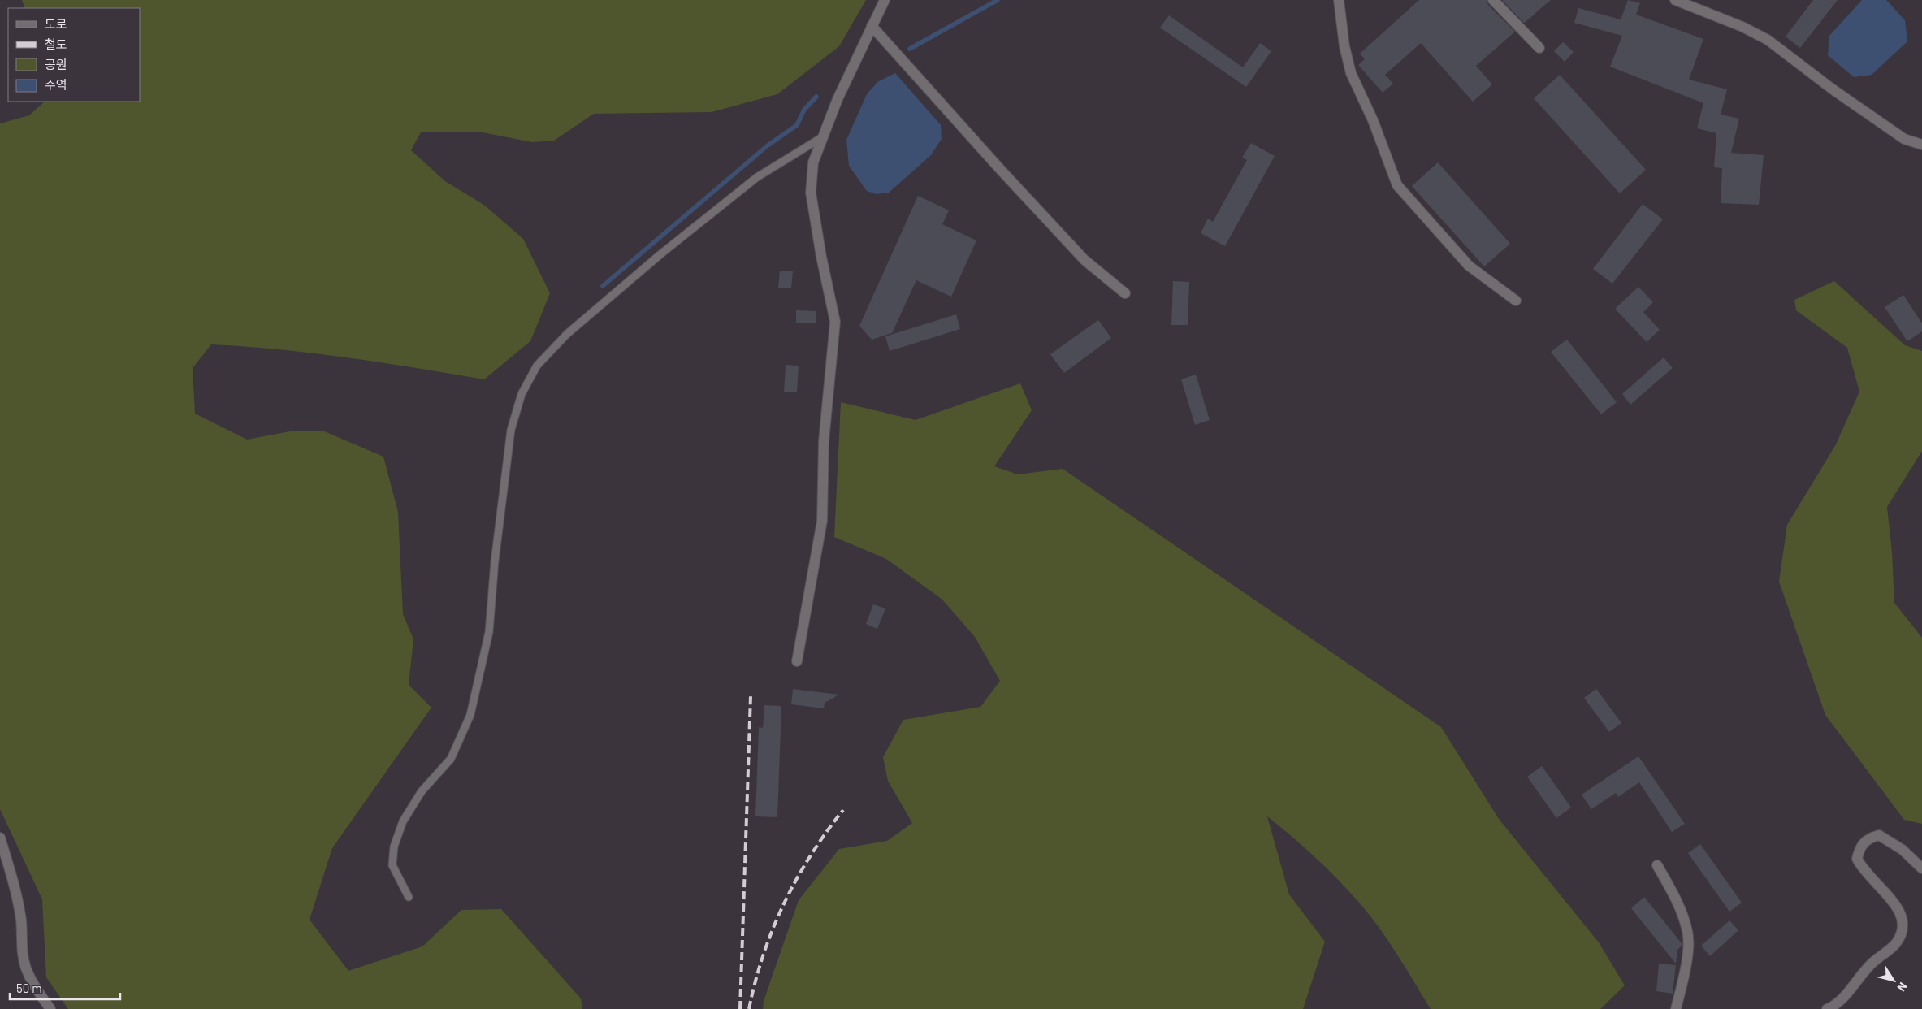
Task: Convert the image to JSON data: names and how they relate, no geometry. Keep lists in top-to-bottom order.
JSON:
{
  "legend": [
    "도로",
    "철도",
    "공원",
    "수역"
  ],
  "scale_bar": "50 m",
  "north": "bottom right"
}
